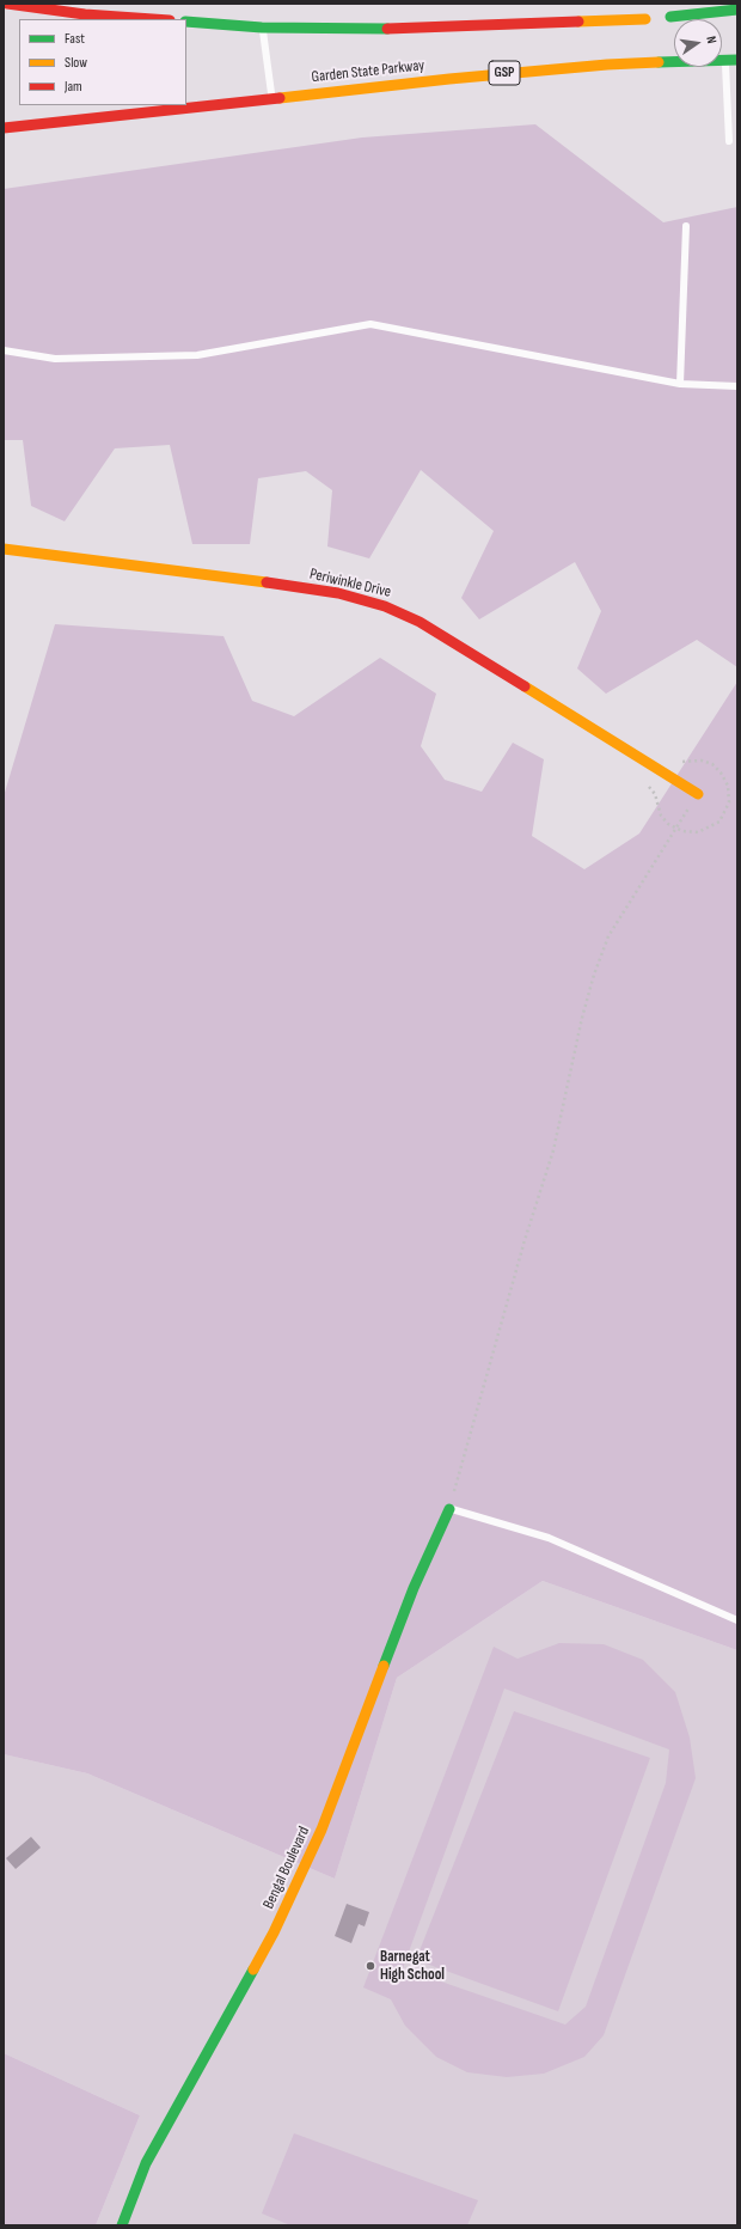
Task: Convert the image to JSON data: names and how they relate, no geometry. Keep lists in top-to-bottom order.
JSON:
{
  "streets": {
    "main road": [
      "Garden State Parkway",
      "GSP",
      "Periwinkle Drive",
      "Bengal Boulevard"
    ]
  },
  "places": ["Barnegat High School"],
  "legend": ["Fast", "Slow", "Jam"],
  "north": "right"
}
